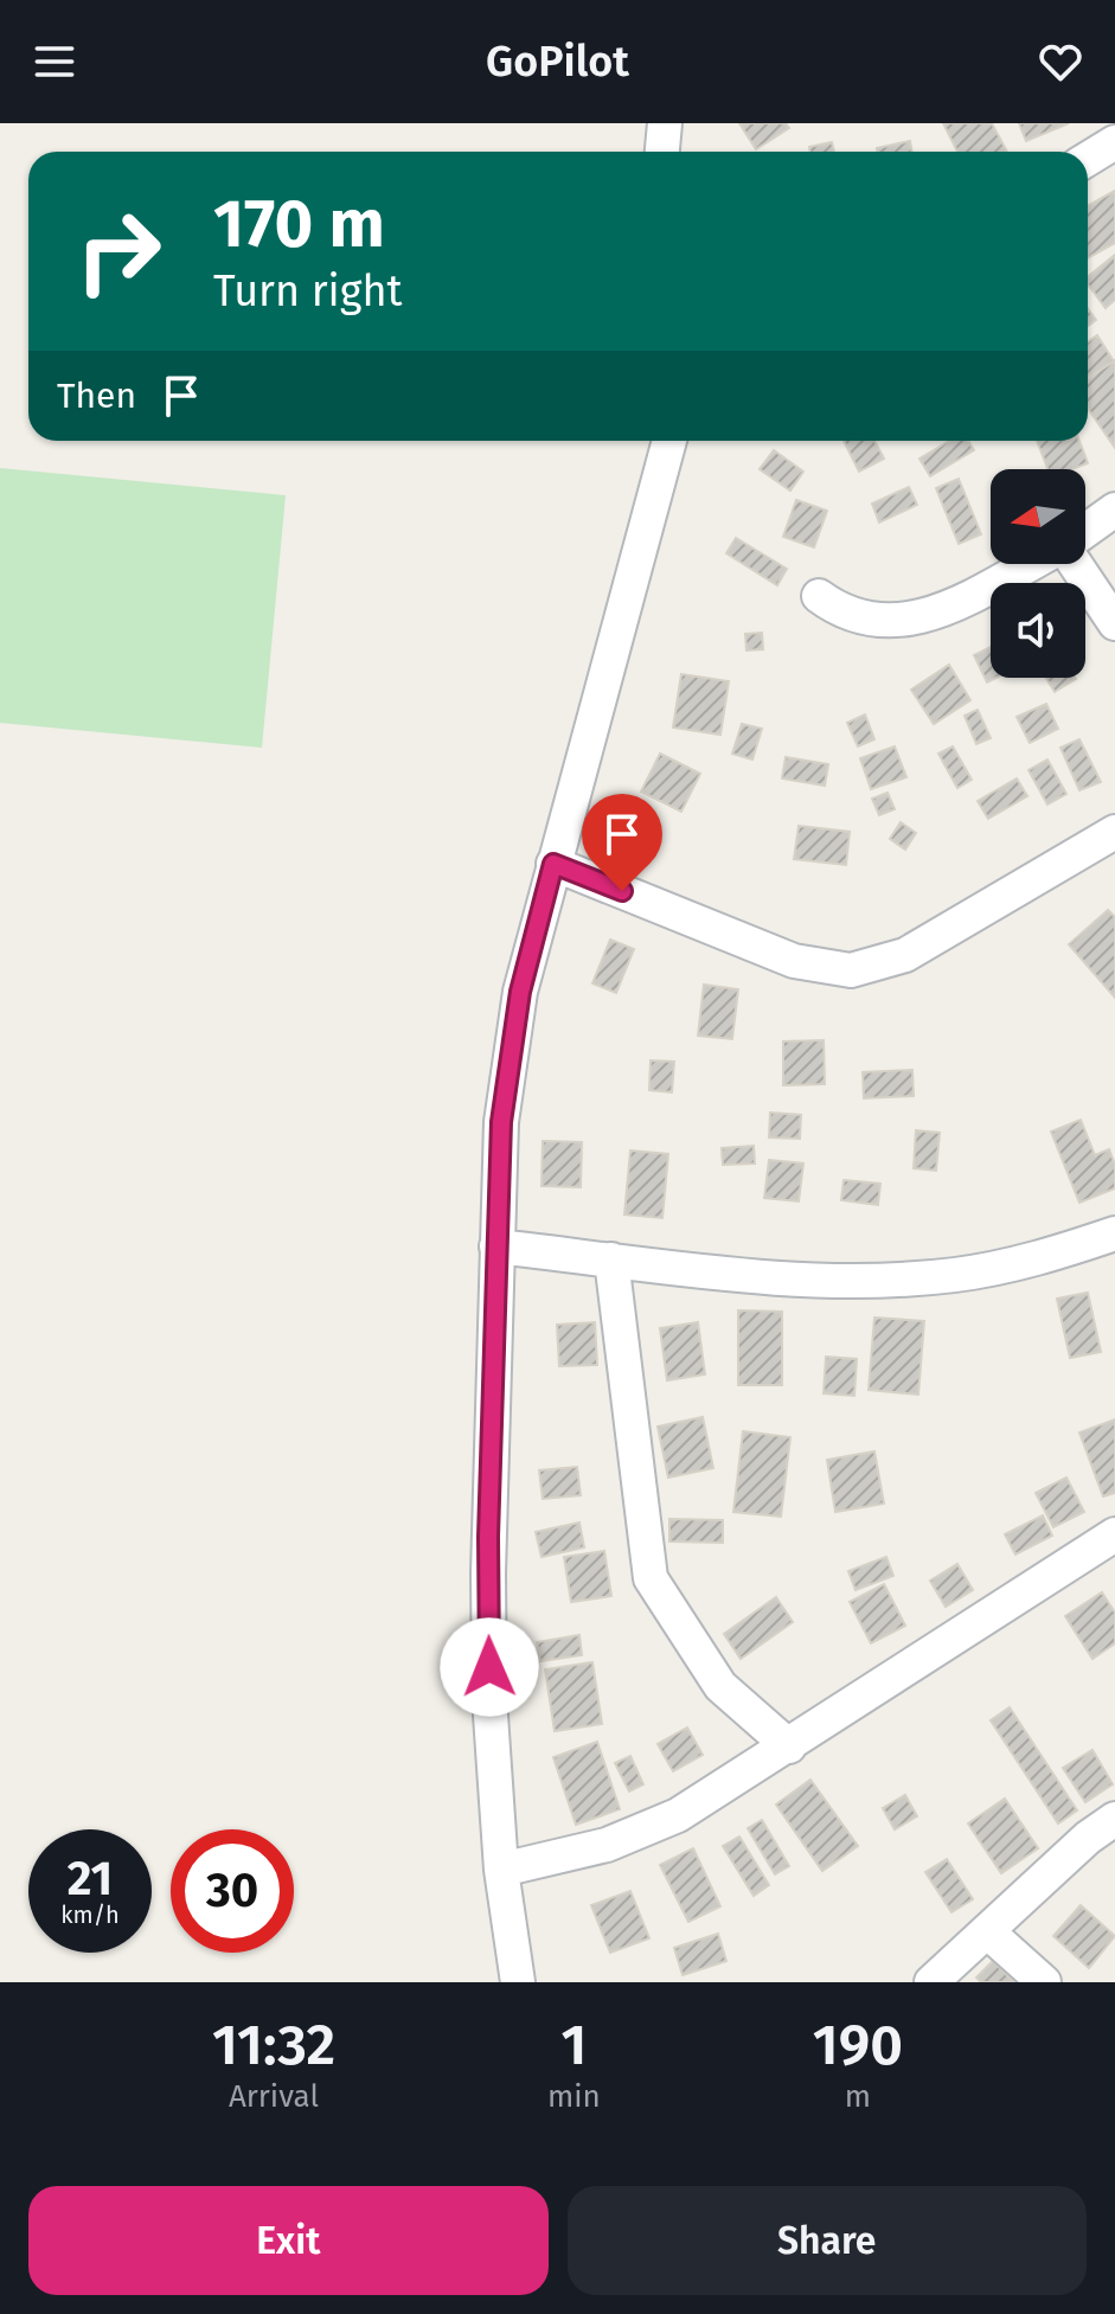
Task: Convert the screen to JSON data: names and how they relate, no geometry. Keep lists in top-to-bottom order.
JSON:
{
  "north": "left",
  "page": {
    "header": "GoPilot",
    "turn": ["170 m", "Turn right"],
    "then": "Then",
    "speed": "21 km/h",
    "limit": "30",
    "eta": [
      "11:32",
      "Arrival",
      "1",
      "min",
      "190",
      "m"
    ],
    "buttons": ["Exit", "Share"]
  }
}
